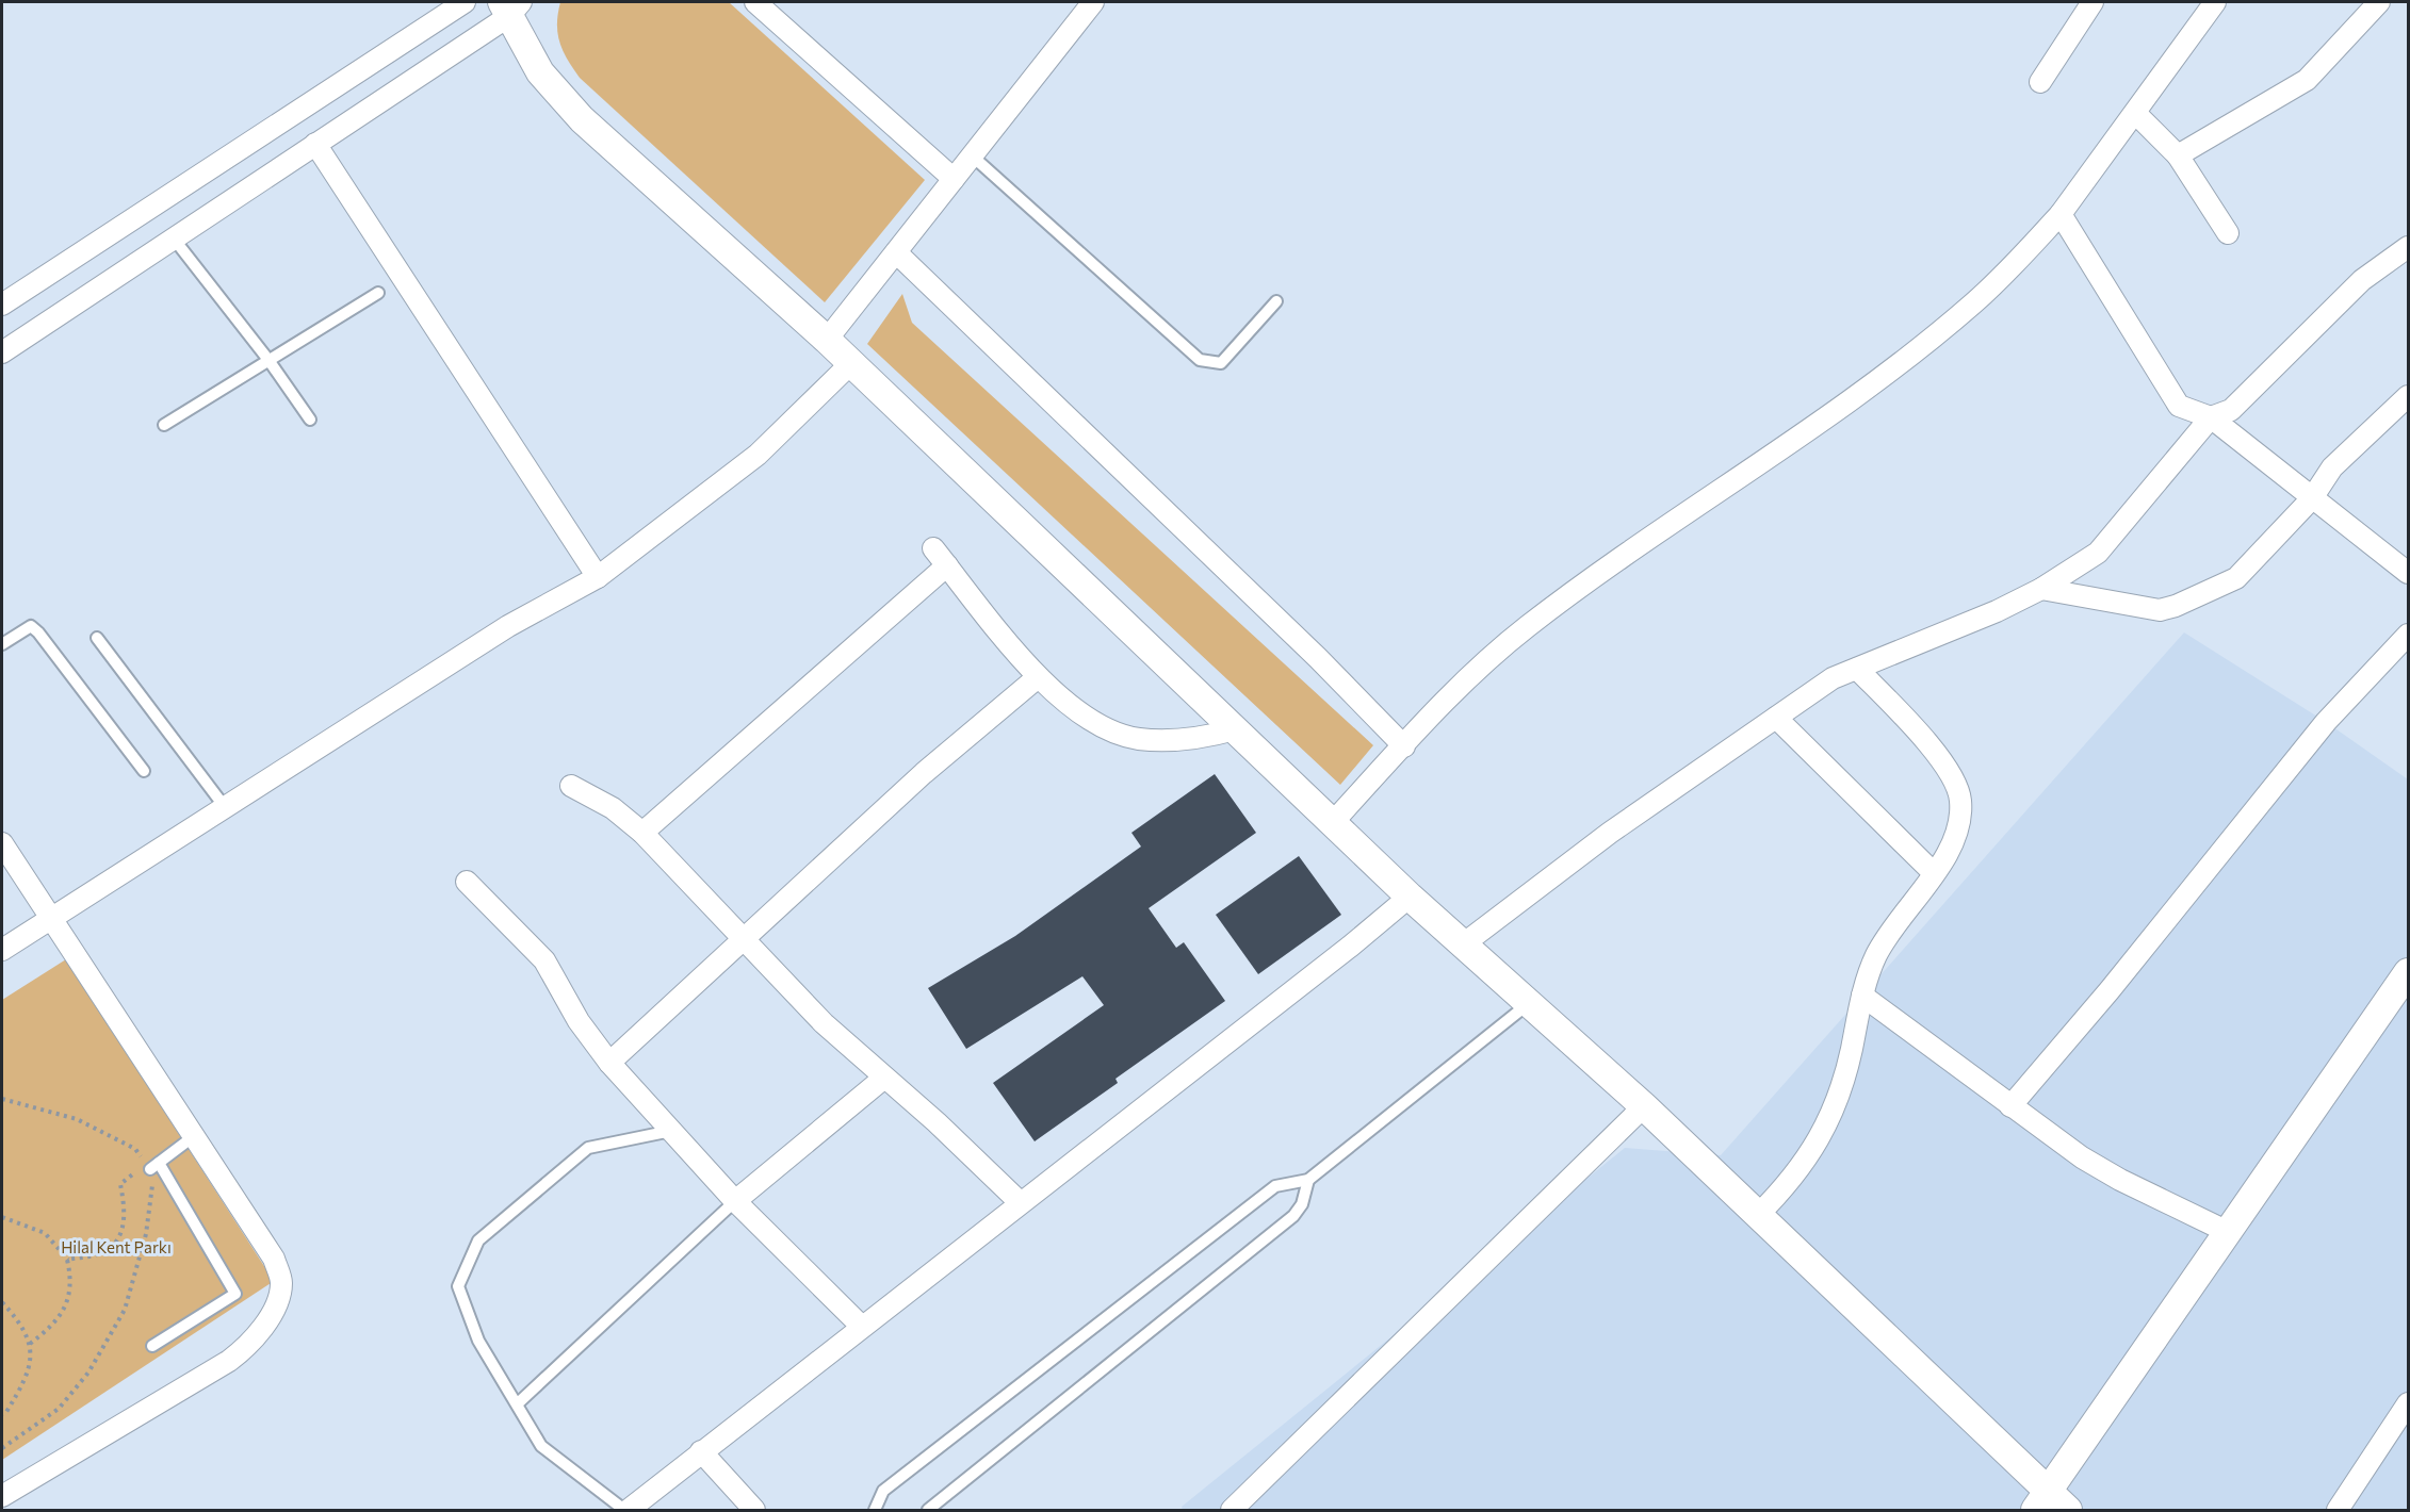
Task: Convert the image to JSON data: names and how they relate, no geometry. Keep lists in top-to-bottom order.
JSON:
{
  "parks": ["Hilal Kent Parkı"]
}
